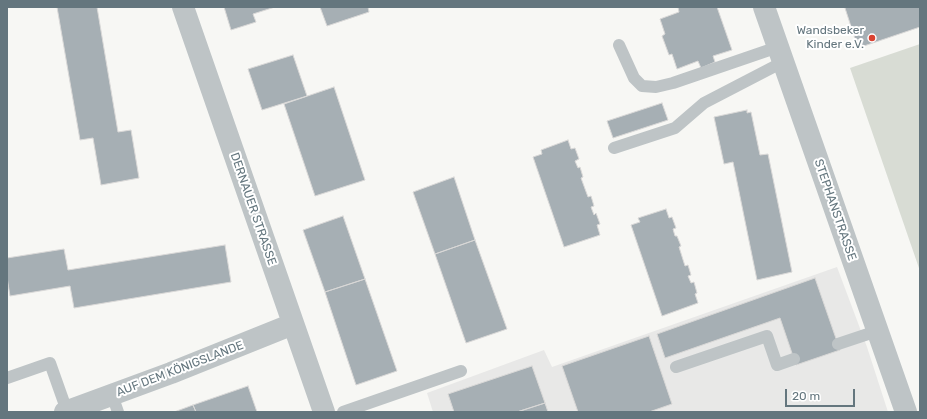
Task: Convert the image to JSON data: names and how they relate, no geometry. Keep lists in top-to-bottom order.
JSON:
{
  "streets": {
    "street": ["DERNAUER STRASSE", "STEPHANSTRASSE", "AUF DEM KÖNIGSLANDE"]
  },
  "crossings": [
    ["DERNAUER STRASSE", "AUF DEM KÖNIGSLANDE"]
  ],
  "places": ["Wandsbeker Kinder e.V."],
  "scale_bar": "20 m"
}
